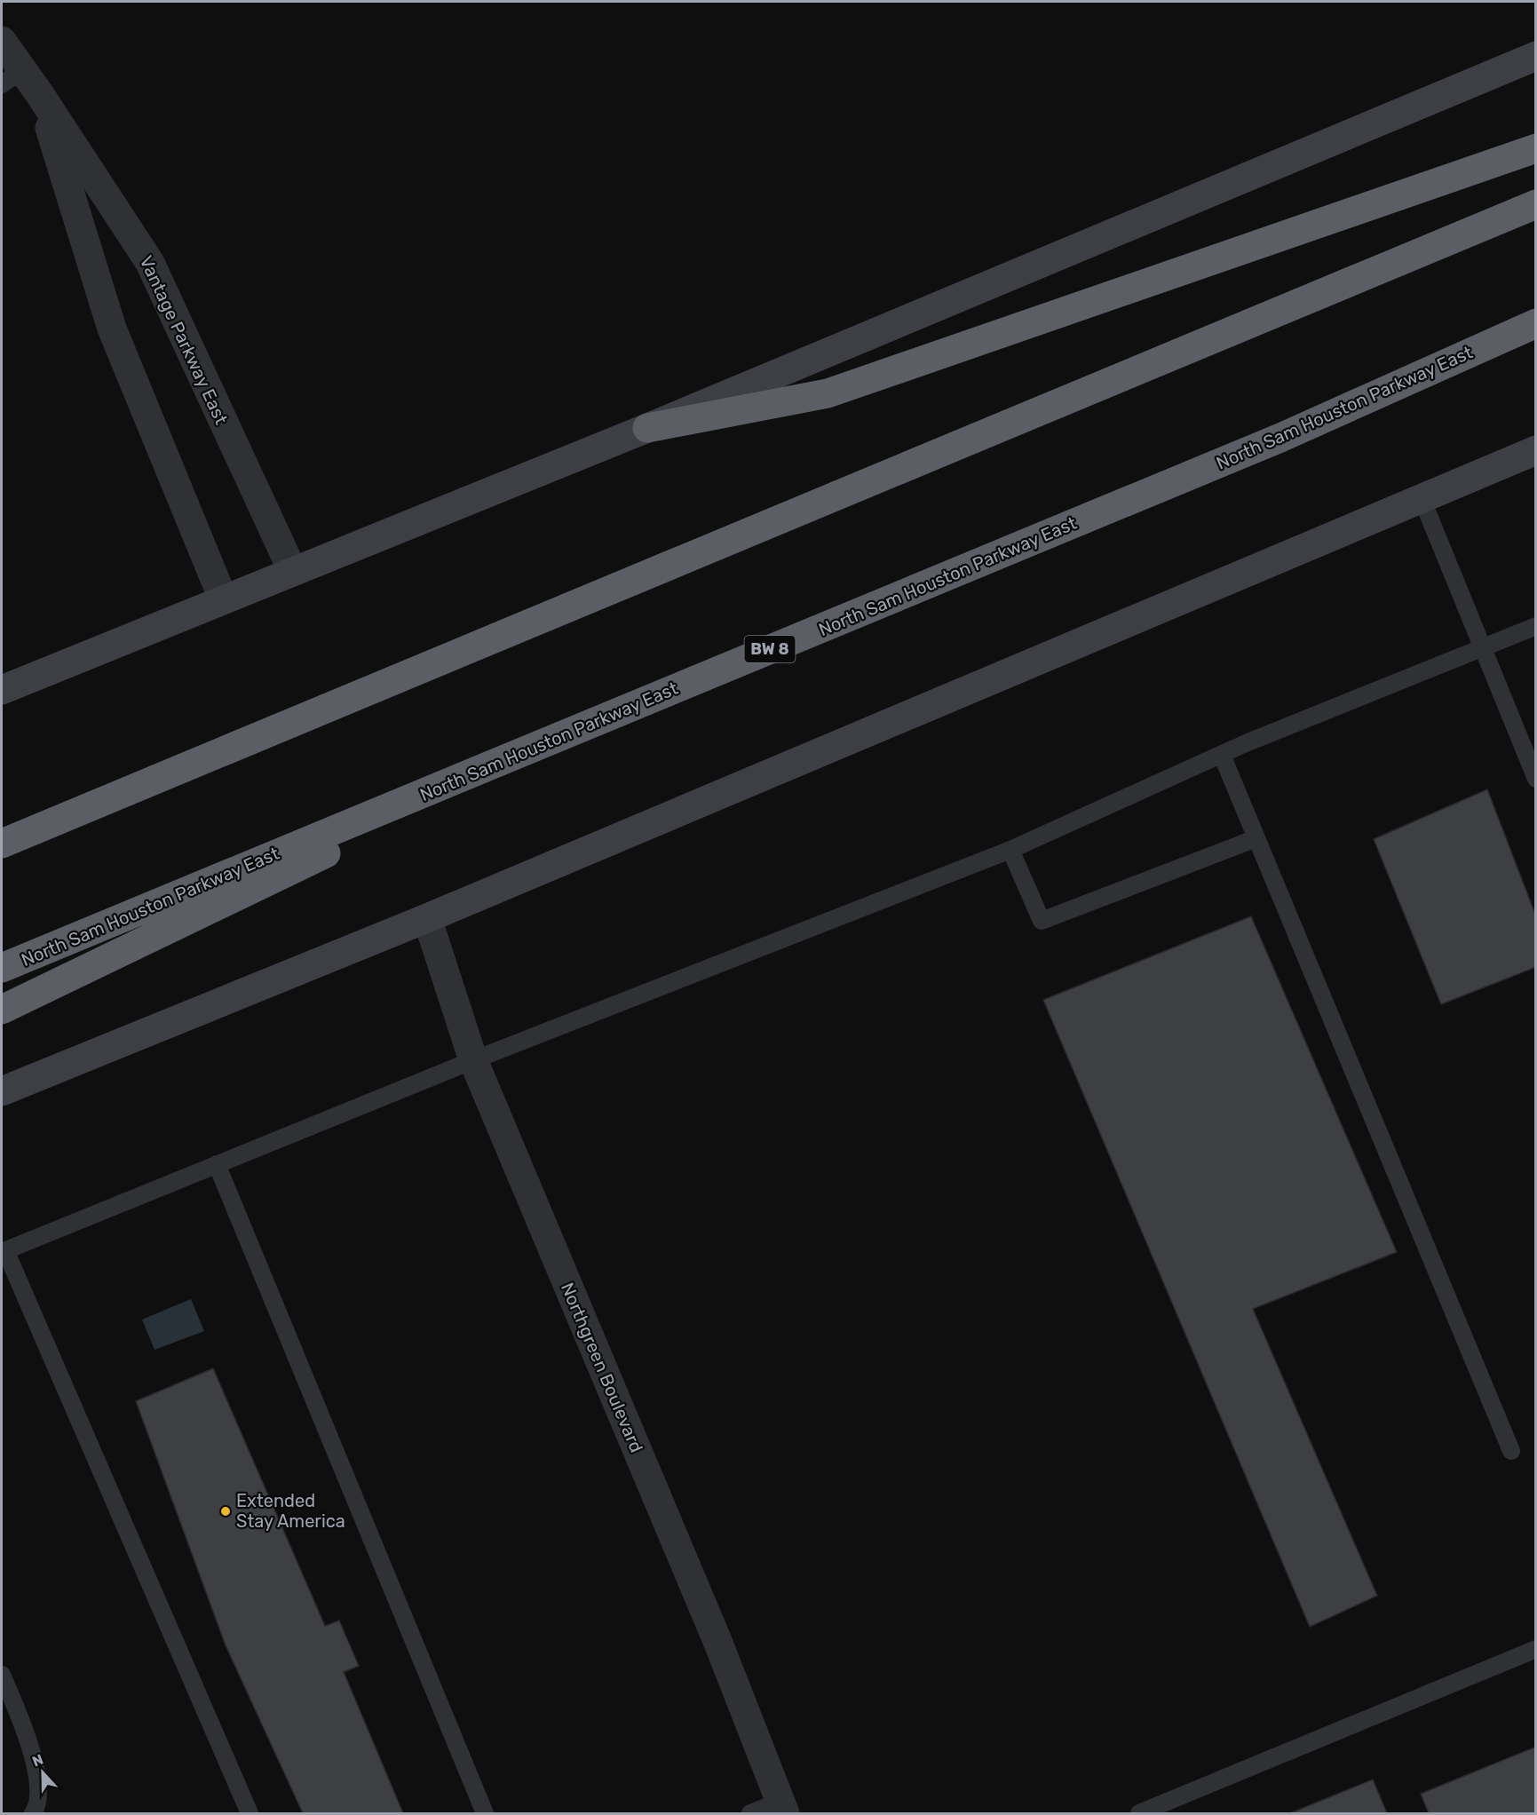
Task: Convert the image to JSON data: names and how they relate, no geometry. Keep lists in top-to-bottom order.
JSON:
{
  "streets": {
    "highway": ["North Sam Houston Parkway East", "BW 8"],
    "street": ["Vantage Parkway East", "Northgreen Boulevard"]
  },
  "places": ["Extended Stay America"],
  "north": "top"
}
